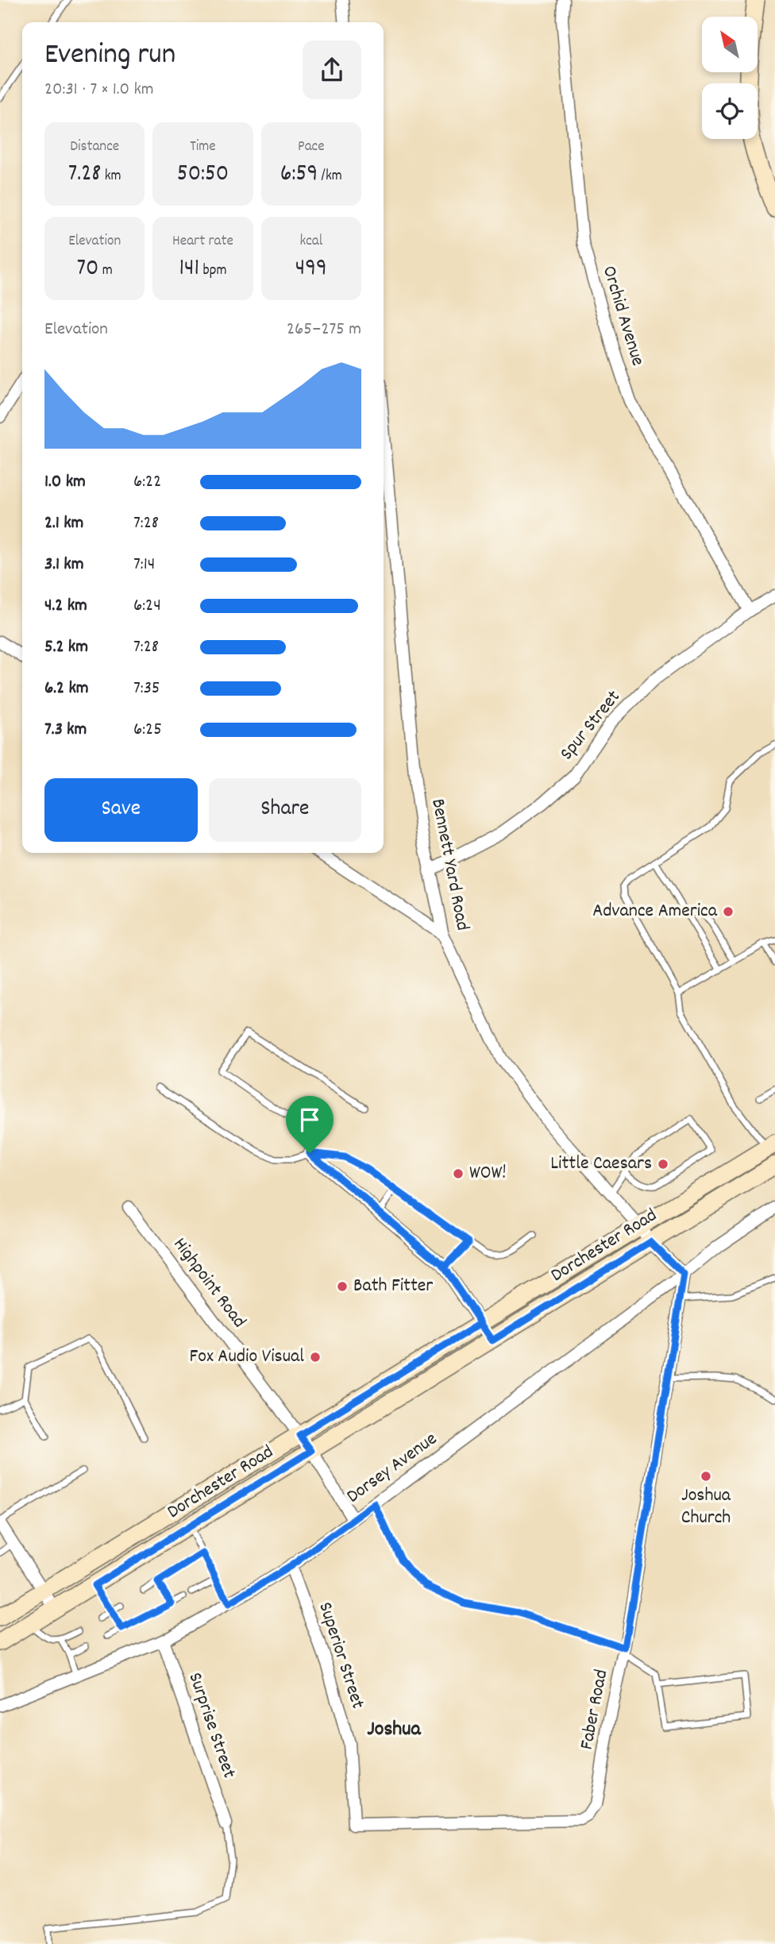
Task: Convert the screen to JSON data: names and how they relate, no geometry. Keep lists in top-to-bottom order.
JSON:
{
  "streets": {
    "main road": ["Dorchester Road"],
    "street": [
      "Orchid Avenue",
      "Spur Street",
      "Bennett Yard Road",
      "Highpoint Road",
      "Dorsey Avenue",
      "Superior Street",
      "Faber Road",
      "Surprise Street"
    ]
  },
  "crossings": [
    ["Orchid Avenue", "Spur Street"],
    ["Spur Street", "Bennett Yard Road"],
    ["Bennett Yard Road", "Dorchester Road"],
    ["Bennett Yard Road", "Dorsey Avenue"],
    ["Bennett Yard Road", "Faber Road"],
    ["Dorchester Road", "Highpoint Road"],
    ["Highpoint Road", "Dorsey Avenue"],
    ["Dorsey Avenue", "Superior Street"],
    ["Dorsey Avenue", "Faber Road"],
    ["Dorsey Avenue", "Surprise Street"],
    ["Superior Street", "Faber Road"]
  ],
  "districts": ["Joshua"],
  "places": [
    "Advance America",
    "Little Caesars",
    "WOW!",
    "Bath Fitter",
    "Fox Audio Visual",
    "Joshua Church"
  ],
  "north": "top left",
  "page": {
    "heading": ["Evening run", "20:31 · 7 × 1.0 km"],
    "stats": [
      ["Distance", "7.28 km"],
      ["Time", "50:50"],
      ["Pace", "6:59 /km"],
      ["Elevation", "70 m"],
      ["Heart rate", "141 bpm"],
      ["kcal", "499"]
    ],
    "chart": ["Elevation", "265–275 m"],
    "list": [
      {
        "name": "1.0 km",
        "note": "6:22"
      },
      {
        "name": "2.1 km",
        "note": "7:28"
      },
      {
        "name": "3.1 km",
        "note": "7:14"
      },
      {
        "name": "4.2 km",
        "note": "6:24"
      },
      {
        "name": "5.2 km",
        "note": "7:28"
      },
      {
        "name": "6.2 km",
        "note": "7:35"
      },
      {
        "name": "7.3 km",
        "note": "6:25"
      }
    ],
    "buttons": ["Save", "Share"]
  }
}
